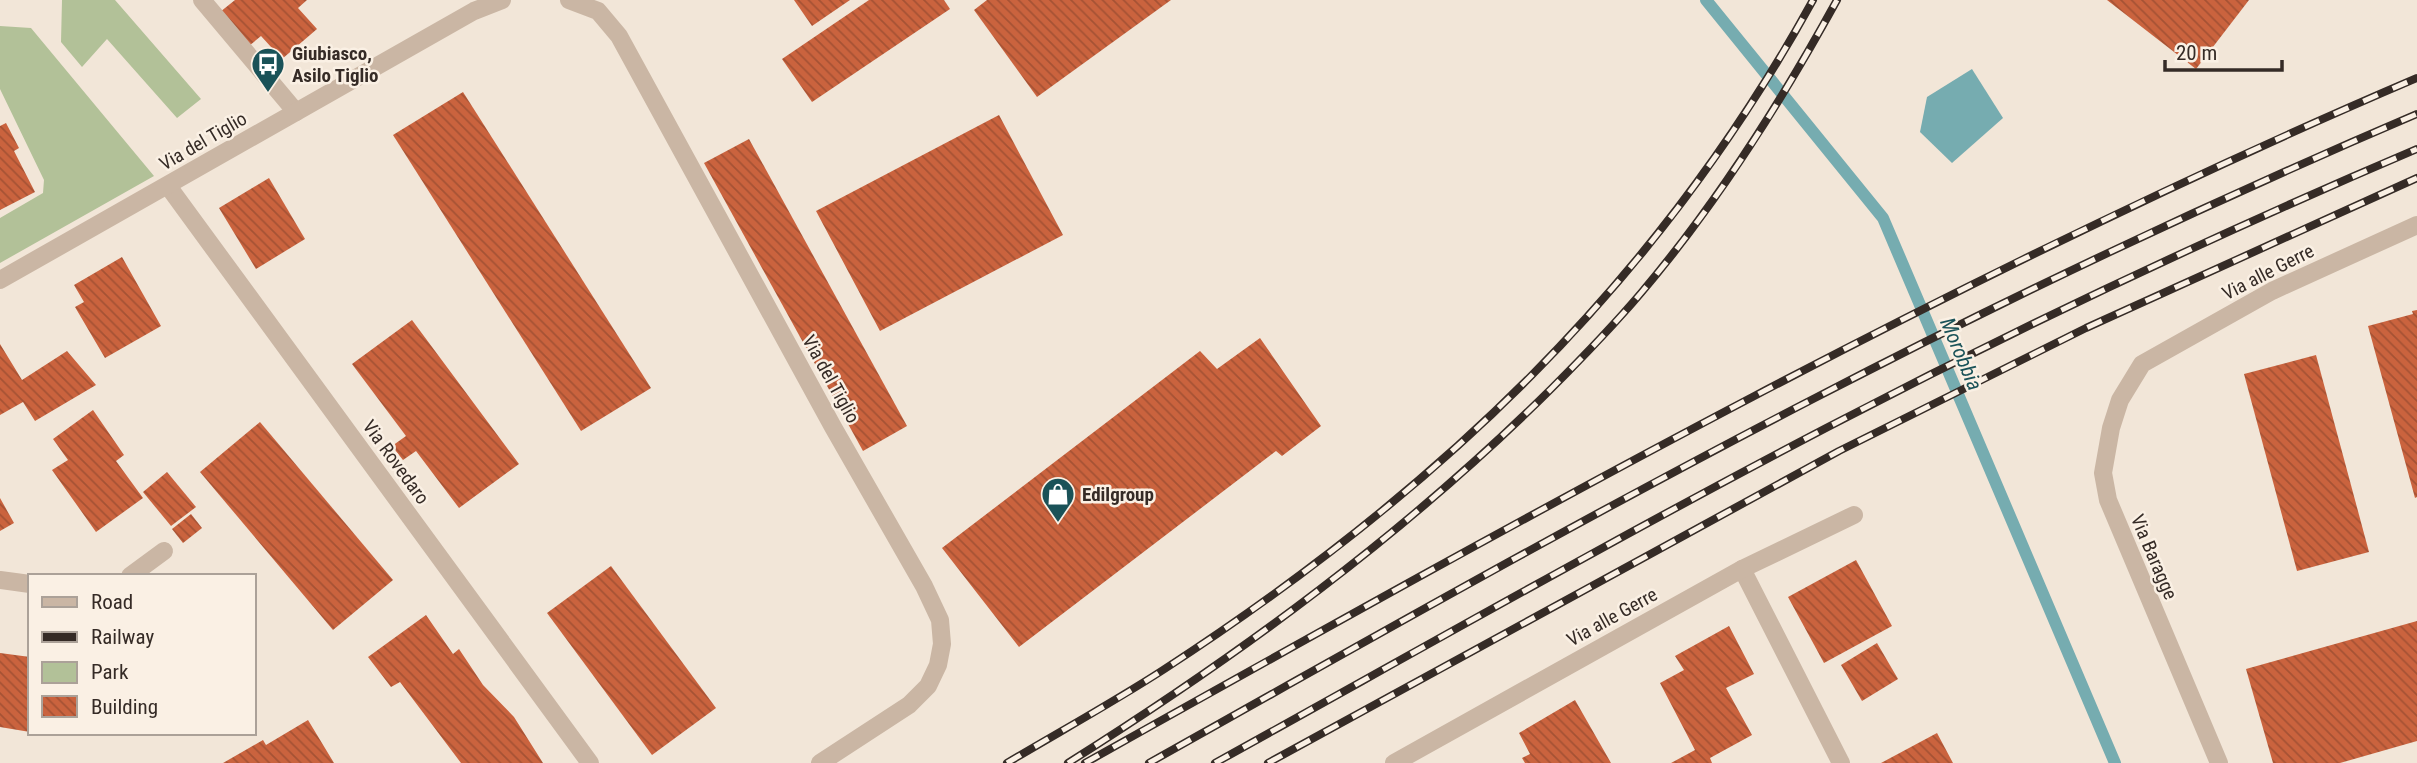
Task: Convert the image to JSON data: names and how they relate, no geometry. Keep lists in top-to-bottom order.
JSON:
{
  "streets": {
    "street": [
      "Via del Tiglio",
      "Via alle Gerre",
      "Via Rovedaro",
      "Via Baragge"
    ]
  },
  "crossings": [
    ["Via del Tiglio", "Via Rovedaro"],
    ["Via alle Gerre", "Via Baragge"]
  ],
  "water": ["Morobbia"],
  "places": {
    "bus stop": ["Giubiasco, Asilo Tiglio"],
    "shop": ["Edilgroup"]
  },
  "legend": [
    "Road",
    "Railway",
    "Park",
    "Building"
  ],
  "scale_bar": "20 m"
}
